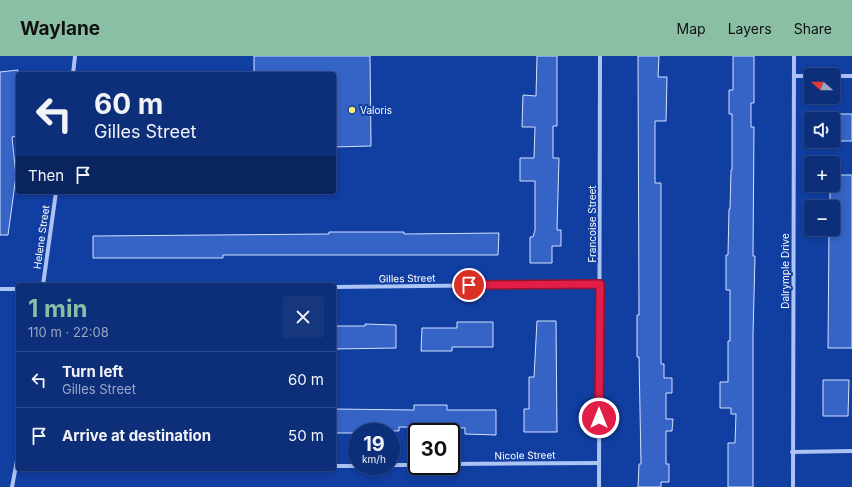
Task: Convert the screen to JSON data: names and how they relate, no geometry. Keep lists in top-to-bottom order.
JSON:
{
  "streets": {
    "street": [
      "Francoise Street",
      "Helene Street",
      "Dalrymple Drive",
      "Gilles Street",
      "Nicole Street"
    ]
  },
  "crossings": [
    ["Francoise Street", "Gilles Street"],
    ["Francoise Street", "Nicole Street"]
  ],
  "places": ["Valoris"],
  "north": "left",
  "page": {
    "header": "Waylane",
    "nav": ["Map", "Layers", "Share"],
    "map_buttons": ["+", "−"],
    "turn": ["60 m", "Gilles Street"],
    "then": "Then",
    "heading": ["1 min", "110 m · 22:08"],
    "list": [
      {
        "name": "Turn left",
        "note": "Gilles Street",
        "value": "60 m"
      },
      {
        "name": "Arrive at destination",
        "value": "50 m"
      }
    ],
    "speed": "19 km/h",
    "limit": "30"
  }
}
